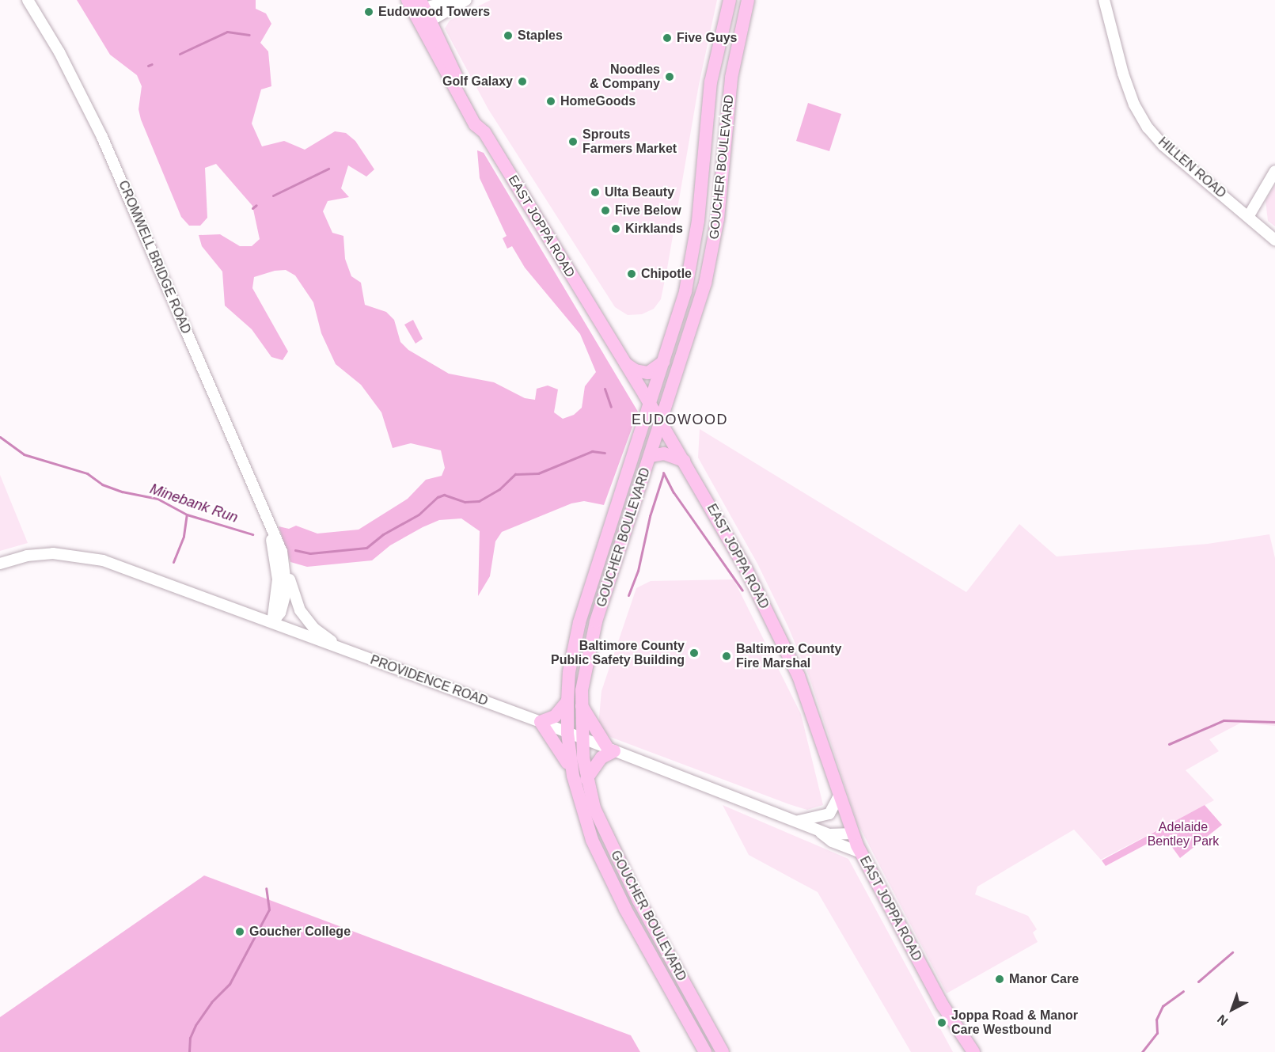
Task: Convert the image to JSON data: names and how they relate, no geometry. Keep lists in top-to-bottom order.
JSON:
{
  "streets": {
    "main road": ["GOUCHER BOULEVARD", "EAST JOPPA ROAD"],
    "street": ["HILLEN ROAD", "CROMWELL BRIDGE ROAD", "PROVIDENCE ROAD"]
  },
  "crossings": [
    ["GOUCHER BOULEVARD", "EAST JOPPA ROAD"],
    ["GOUCHER BOULEVARD", "PROVIDENCE ROAD"],
    ["EAST JOPPA ROAD", "PROVIDENCE ROAD"],
    ["CROMWELL BRIDGE ROAD", "PROVIDENCE ROAD"]
  ],
  "districts": ["EUDOWOOD"],
  "water": ["Minebank Run"],
  "parks": ["Adelaide Bentley Park"],
  "places": [
    "Eudowood Towers",
    "Staples",
    "Five Guys",
    "Noodles & Company",
    "Golf Galaxy",
    "HomeGoods",
    "Sprouts Farmers Market",
    "Ulta Beauty",
    "Five Below",
    "Kirklands",
    "Chipotle",
    "Baltimore County Public Safety Building",
    "Baltimore County Fire Marshal",
    "Goucher College",
    "Manor Care",
    "Joppa Road & Manor Care Westbound"
  ],
  "north": "bottom left"
}
